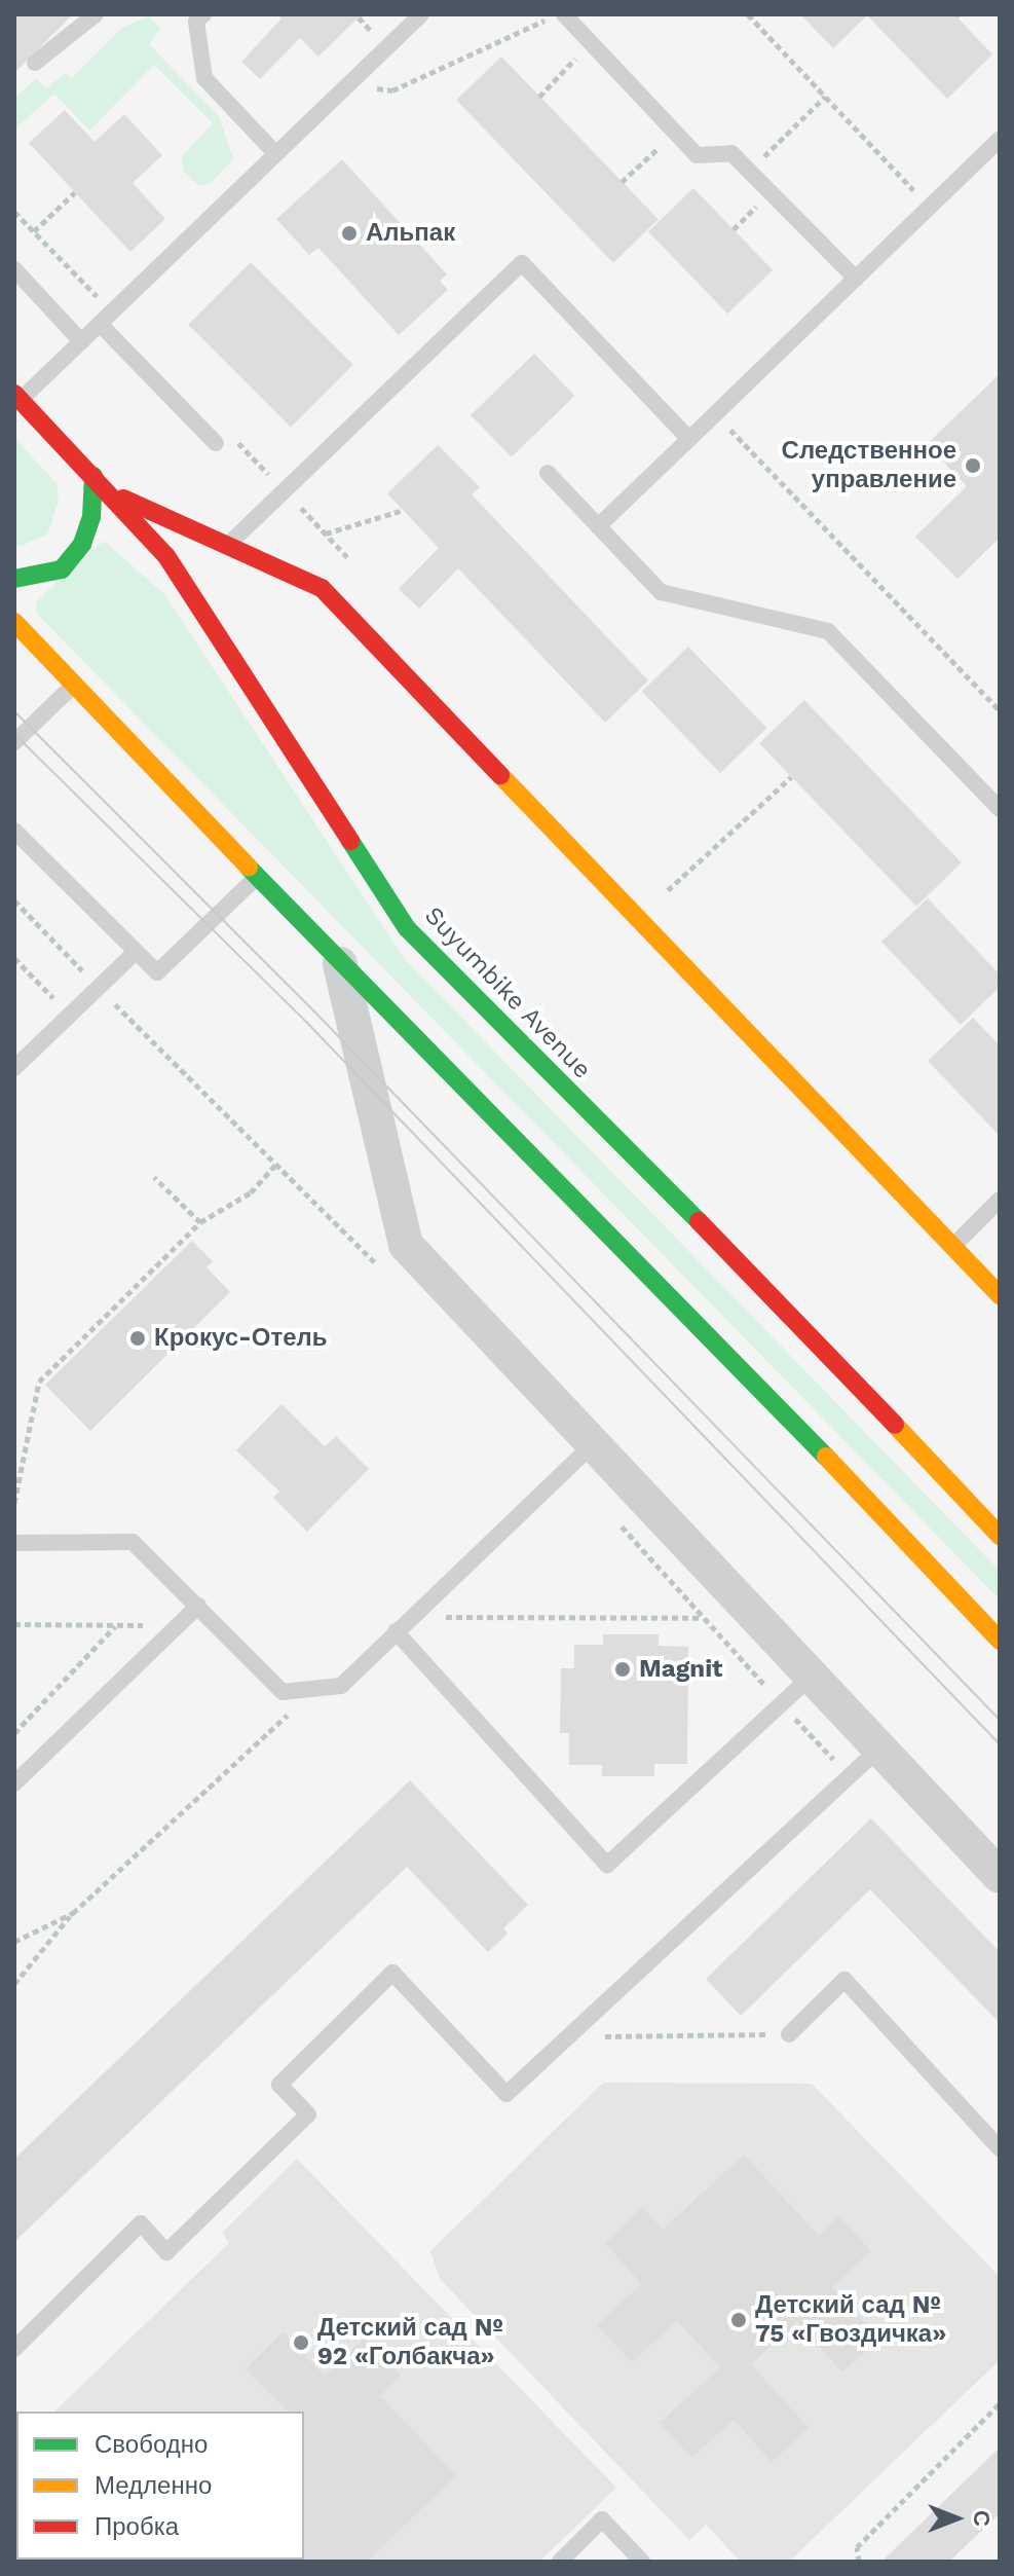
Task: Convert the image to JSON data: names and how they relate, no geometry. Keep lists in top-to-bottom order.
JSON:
{
  "streets": {
    "main road": ["Suyumbike Avenue"]
  },
  "places": [
    "Альпак",
    "Следственное управление",
    "Крокус-Отель",
    "Magnit",
    "Детский сад № 75 «Гвоздичка»",
    "Детский сад № 92 «Голбакча»"
  ],
  "legend": ["Свободно", "Медленно", "Пробка"],
  "north": "right"
}
